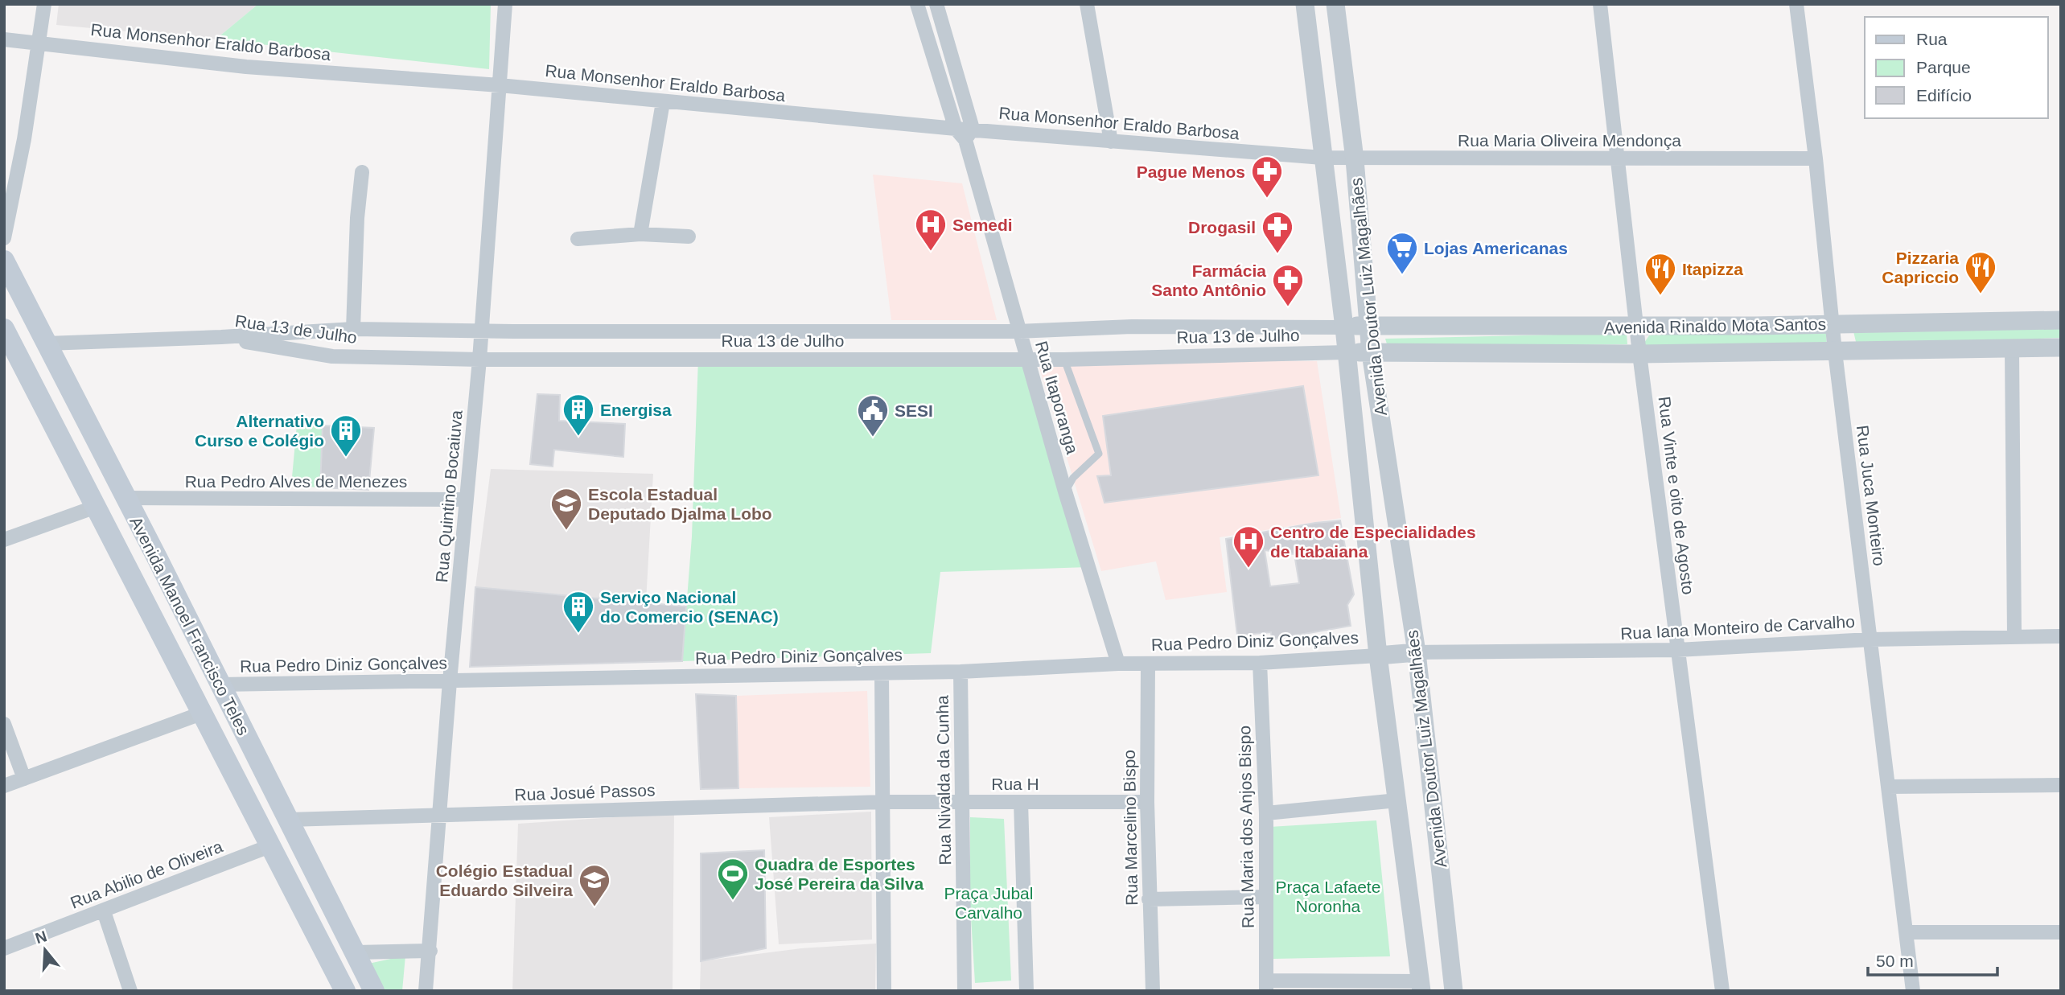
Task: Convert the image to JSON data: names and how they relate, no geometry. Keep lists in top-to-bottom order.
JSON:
{
  "streets": {
    "main road": ["Avenida Manoel Francisco Teles"],
    "street": [
      "Rua Monsenhor Eraldo Barbosa",
      "Rua Maria Oliveira Mendonça",
      "Avenida Doutor Luiz Magalhães",
      "Avenida Rinaldo Mota Santos",
      "Rua 13 de Julho",
      "Rua Itaporanga",
      "Rua Pedro Alves de Menezes",
      "Rua Vinte e oito de Agosto",
      "Rua Juca Monteiro",
      "Rua Quintino Bocaiuva",
      "Rua Iana Monteiro de Carvalho",
      "Rua Pedro Diniz Gonçalves",
      "Rua Nivalda da Cunha",
      "Rua H",
      "Rua Josué Passos",
      "Rua Maria dos Anjos Bispo",
      "Rua Marcelino Bispo",
      "Rua Abilio de Oliveira"
    ]
  },
  "crossings": [
    ["Rua Monsenhor Eraldo Barbosa", "Rua Maria Oliveira Mendonça"],
    ["Rua Monsenhor Eraldo Barbosa", "Avenida Doutor Luiz Magalhães"],
    ["Rua Monsenhor Eraldo Barbosa", "Rua Itaporanga"],
    ["Rua Monsenhor Eraldo Barbosa", "Rua Quintino Bocaiuva"],
    ["Rua Maria Oliveira Mendonça", "Avenida Doutor Luiz Magalhães"],
    ["Rua Maria Oliveira Mendonça", "Rua Vinte e oito de Agosto"],
    ["Rua Maria Oliveira Mendonça", "Rua Juca Monteiro"],
    ["Avenida Doutor Luiz Magalhães", "Avenida Rinaldo Mota Santos"],
    ["Avenida Doutor Luiz Magalhães", "Rua 13 de Julho"],
    ["Avenida Doutor Luiz Magalhães", "Rua Iana Monteiro de Carvalho"],
    ["Avenida Doutor Luiz Magalhães", "Rua Pedro Diniz Gonçalves"],
    ["Avenida Rinaldo Mota Santos", "Rua 13 de Julho"],
    ["Avenida Rinaldo Mota Santos", "Rua Vinte e oito de Agosto"],
    ["Avenida Rinaldo Mota Santos", "Rua Juca Monteiro"],
    ["Rua 13 de Julho", "Rua Itaporanga"],
    ["Rua 13 de Julho", "Rua Quintino Bocaiuva"],
    ["Rua 13 de Julho", "Avenida Manoel Francisco Teles"],
    ["Rua Itaporanga", "Rua Pedro Diniz Gonçalves"],
    ["Rua Pedro Alves de Menezes", "Rua Quintino Bocaiuva"],
    ["Rua Pedro Alves de Menezes", "Avenida Manoel Francisco Teles"],
    ["Rua Vinte e oito de Agosto", "Rua Iana Monteiro de Carvalho"],
    ["Rua Juca Monteiro", "Rua Iana Monteiro de Carvalho"],
    ["Rua Quintino Bocaiuva", "Rua Pedro Diniz Gonçalves"],
    ["Rua Quintino Bocaiuva", "Rua Josué Passos"],
    ["Avenida Manoel Francisco Teles", "Rua Pedro Diniz Gonçalves"],
    ["Avenida Manoel Francisco Teles", "Rua Josué Passos"],
    ["Avenida Manoel Francisco Teles", "Rua Abilio de Oliveira"],
    ["Rua Pedro Diniz Gonçalves", "Rua Nivalda da Cunha"],
    ["Rua Pedro Diniz Gonçalves", "Rua Maria dos Anjos Bispo"],
    ["Rua Pedro Diniz Gonçalves", "Rua Marcelino Bispo"],
    ["Rua Nivalda da Cunha", "Rua H"],
    ["Rua H", "Rua Josué Passos"],
    ["Rua H", "Rua Marcelino Bispo"]
  ],
  "parks": ["Praça Lafaete Noronha", "Praça Jubal Carvalho"],
  "places": {
    "pharmacy": ["Pague Menos", "Drogasil", "Farmácia Santo Antônio"],
    "hospital": ["Semedi", "Centro de Especialidades de Itabaiana"],
    "supermarket": ["Lojas Americanas"],
    "restaurant": ["Pizzaria Capriccio", "Itapizza"],
    "building": ["Energisa", "Alternativo Curso e Colégio", "Serviço Nacional do Comercio (SENAC)"],
    "public building": ["SESI"],
    "school or university": ["Escola Estadual Deputado Djalma Lobo", "Colégio Estadual Eduardo Silveira"],
    "sports": ["Quadra de Esportes José Pereira da Silva"]
  },
  "legend": ["Rua", "Parque", "Edifício"],
  "scale_bar": "50 m",
  "north": "top"
}
